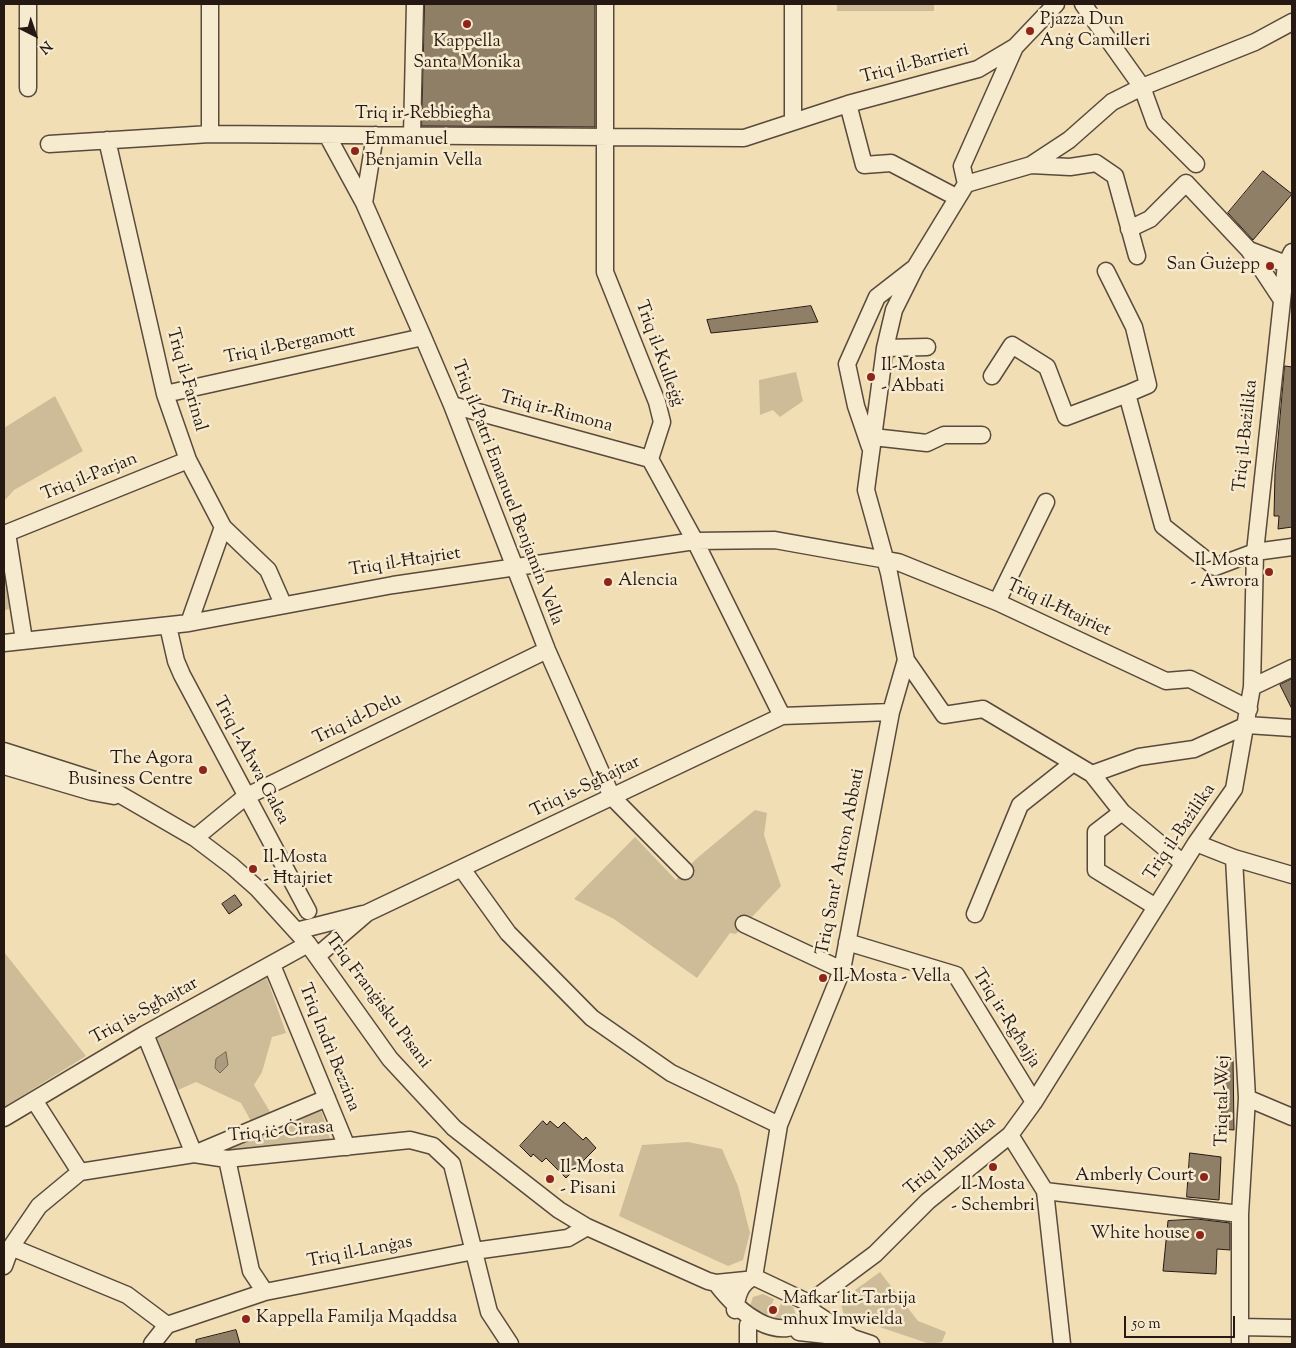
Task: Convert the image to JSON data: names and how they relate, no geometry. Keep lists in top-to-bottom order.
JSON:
{
  "streets": {
    "street": [
      "Triq il-Barrieri",
      "Triq ir-Rebbiegħa",
      "Triq il-Bergamott",
      "Triq il-Kulleġġ",
      "Triq il-Farinal",
      "Triq ir-Rimona",
      "Triq il-Bażilika",
      "Triq il-Parjan",
      "Triq il-Patri Emanuel Benjamin Vella",
      "Triq il-Ħtajriet",
      "Triq id-Delu",
      "Triq l-Aħwa Galea",
      "Triq is-Sgħajtar",
      "Triq Sant' Anton Abbati",
      "Triq Franġisku Pisani",
      "Triq ir-Rgħajja",
      "Triq Indrì Bezzina",
      "Triq tal-Wej",
      "Triq iċ-Ċirasa",
      "Triq il-Lanġas"
    ]
  },
  "crossings": [
    ["Triq il-Barrieri", "Triq ir-Rebbiegħa"],
    ["Triq ir-Rebbiegħa", "Triq il-Kulleġġ"],
    ["Triq ir-Rebbiegħa", "Triq il-Farinal"],
    ["Triq ir-Rebbiegħa", "Triq il-Patri Emanuel Benjamin Vella"],
    ["Triq il-Bergamott", "Triq il-Farinal"],
    ["Triq il-Bergamott", "Triq il-Patri Emanuel Benjamin Vella"],
    ["Triq il-Kulleġġ", "Triq ir-Rimona"],
    ["Triq il-Farinal", "Triq il-Parjan"],
    ["Triq il-Farinal", "Triq il-Ħtajriet"],
    ["Triq ir-Rimona", "Triq il-Patri Emanuel Benjamin Vella"],
    ["Triq il-Bażilika", "Triq il-Ħtajriet"],
    ["Triq il-Bażilika", "Triq ir-Rgħajja"],
    ["Triq il-Parjan", "Triq il-Ħtajriet"],
    ["Triq il-Patri Emanuel Benjamin Vella", "Triq il-Ħtajriet"],
    ["Triq il-Patri Emanuel Benjamin Vella", "Triq id-Delu"],
    ["Triq il-Patri Emanuel Benjamin Vella", "Triq is-Sgħajtar"],
    ["Triq il-Ħtajriet", "Triq l-Aħwa Galea"],
    ["Triq il-Ħtajriet", "Triq Sant' Anton Abbati"],
    ["Triq id-Delu", "Triq l-Aħwa Galea"],
    ["Triq id-Delu", "Triq Franġisku Pisani"],
    ["Triq is-Sgħajtar", "Triq Sant' Anton Abbati"],
    ["Triq is-Sgħajtar", "Triq Franġisku Pisani"],
    ["Triq is-Sgħajtar", "Triq Indrì Bezzina"],
    ["Triq Sant' Anton Abbati", "Triq Franġisku Pisani"],
    ["Triq Sant' Anton Abbati", "Triq ir-Rgħajja"],
    ["Triq Franġisku Pisani", "Triq il-Lanġas"],
    ["Triq Indrì Bezzina", "Triq iċ-Ċirasa"],
    ["Triq iċ-Ċirasa", "Triq il-Lanġas"]
  ],
  "places": [
    "Kappella Santa Monika",
    "Pjazza Dun Anġ Camilleri",
    "Emmanuel Benjamin Vella",
    "San Ġużepp",
    "Il-Mosta - Abbati",
    "Il-Mosta - Awrora",
    "Alencia",
    "The Agora Business Centre",
    "Il-Mosta - Ħtajriet",
    "Il-Mosta - Vella",
    "Il-Mosta - Schembri",
    "Amberly Court",
    "Il-Mosta - Pisani",
    "White house",
    "Mafkar lit-Tarbija mhux Imwielda",
    "Kappella Familja Mqaddsa"
  ],
  "scale_bar": "50 m",
  "north": "bottom right"
}
